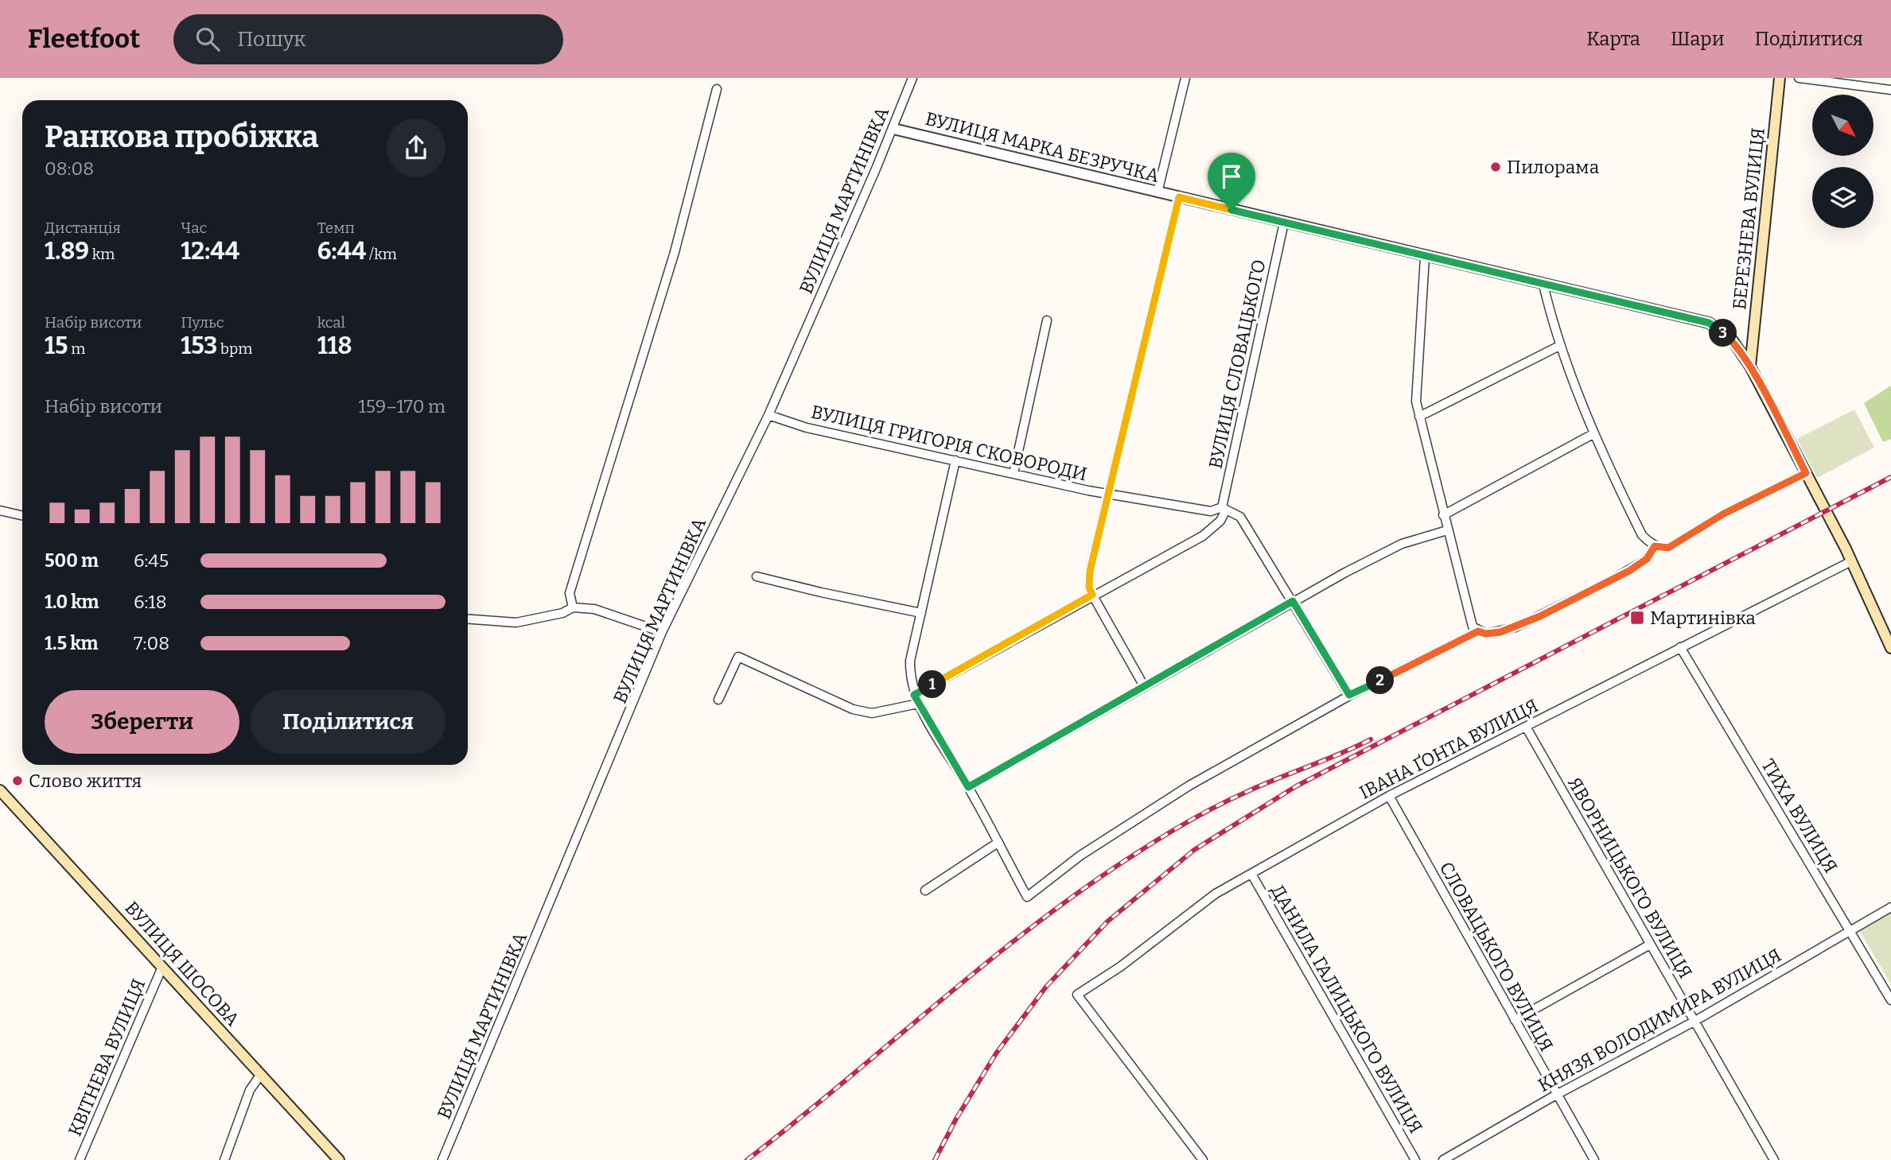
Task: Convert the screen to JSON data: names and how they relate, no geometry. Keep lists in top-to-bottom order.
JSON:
{
  "streets": {
    "main road": ["БЕРЕЗНЕВА ВУЛИЦЯ", "ВУЛИЦЯ ШОСОВА"],
    "street": [
      "ВУЛИЦЯ МАРКА БЕЗРУЧКА",
      "ВУЛИЦЯ МАРТИНІВКА",
      "ВУЛИЦЯ СЛОВАЦЬКОГО",
      "ВУЛИЦЯ ГРИГОРІЯ СКОВОРОДИ",
      "ІВАНА ҐОНТА ВУЛИЦЯ",
      "ТИХА ВУЛИЦЯ",
      "ЯВОРНИЦЬКОГО ВУЛИЦЯ",
      "СЛОВАЦЬКОГО ВУЛИЦЯ",
      "ДАНИЛА ГАЛИЦЬКОГО ВУЛИЦЯ",
      "КНЯЗЯ ВОЛОДИМИРА ВУЛИЦЯ",
      "КВІТНЕВА ВУЛИЦЯ"
    ]
  },
  "crossings": [
    ["ВУЛИЦЯ МАРКА БЕЗРУЧКА", "ВУЛИЦЯ МАРТИНІВКА"],
    ["ВУЛИЦЯ МАРКА БЕЗРУЧКА", "БЕРЕЗНЕВА ВУЛИЦЯ"],
    ["ВУЛИЦЯ МАРКА БЕЗРУЧКА", "ВУЛИЦЯ СЛОВАЦЬКОГО"],
    ["ВУЛИЦЯ МАРТИНІВКА", "ВУЛИЦЯ ГРИГОРІЯ СКОВОРОДИ"],
    ["ВУЛИЦЯ СЛОВАЦЬКОГО", "ВУЛИЦЯ ГРИГОРІЯ СКОВОРОДИ"],
    ["ІВАНА ҐОНТА ВУЛИЦЯ", "ТИХА ВУЛИЦЯ"],
    ["ІВАНА ҐОНТА ВУЛИЦЯ", "ЯВОРНИЦЬКОГО ВУЛИЦЯ"],
    ["ІВАНА ҐОНТА ВУЛИЦЯ", "СЛОВАЦЬКОГО ВУЛИЦЯ"],
    ["ІВАНА ҐОНТА ВУЛИЦЯ", "ДАНИЛА ГАЛИЦЬКОГО ВУЛИЦЯ"],
    ["ТИХА ВУЛИЦЯ", "КНЯЗЯ ВОЛОДИМИРА ВУЛИЦЯ"],
    ["ЯВОРНИЦЬКОГО ВУЛИЦЯ", "КНЯЗЯ ВОЛОДИМИРА ВУЛИЦЯ"],
    ["СЛОВАЦЬКОГО ВУЛИЦЯ", "КНЯЗЯ ВОЛОДИМИРА ВУЛИЦЯ"],
    ["ВУЛИЦЯ ШОСОВА", "КВІТНЕВА ВУЛИЦЯ"]
  ],
  "places": {
    "other": ["Пилорама", "Слово життя"],
    "transit": ["Мартинівка"]
  },
  "north": "bottom right",
  "page": {
    "header": "Fleetfoot",
    "search": "Пошук",
    "nav": ["Карта", "Шари", "Поділитися"],
    "heading": ["Ранкова пробіжка", "08:08"],
    "stats": [
      ["Дистанція", "1.89 km"],
      ["Час", "12:44"],
      ["Темп", "6:44 /km"],
      ["Набір висоти", "15 m"],
      ["Пульс", "153 bpm"],
      ["kcal", "118"]
    ],
    "pins": ["3", "2", "1"],
    "chart": ["Набір висоти", "159–170 m"],
    "list": [
      {
        "name": "500 m",
        "note": "6:45"
      },
      {
        "name": "1.0 km",
        "note": "6:18"
      },
      {
        "name": "1.5 km",
        "note": "7:08"
      }
    ],
    "buttons": ["Зберегти", "Поділитися"]
  }
}
